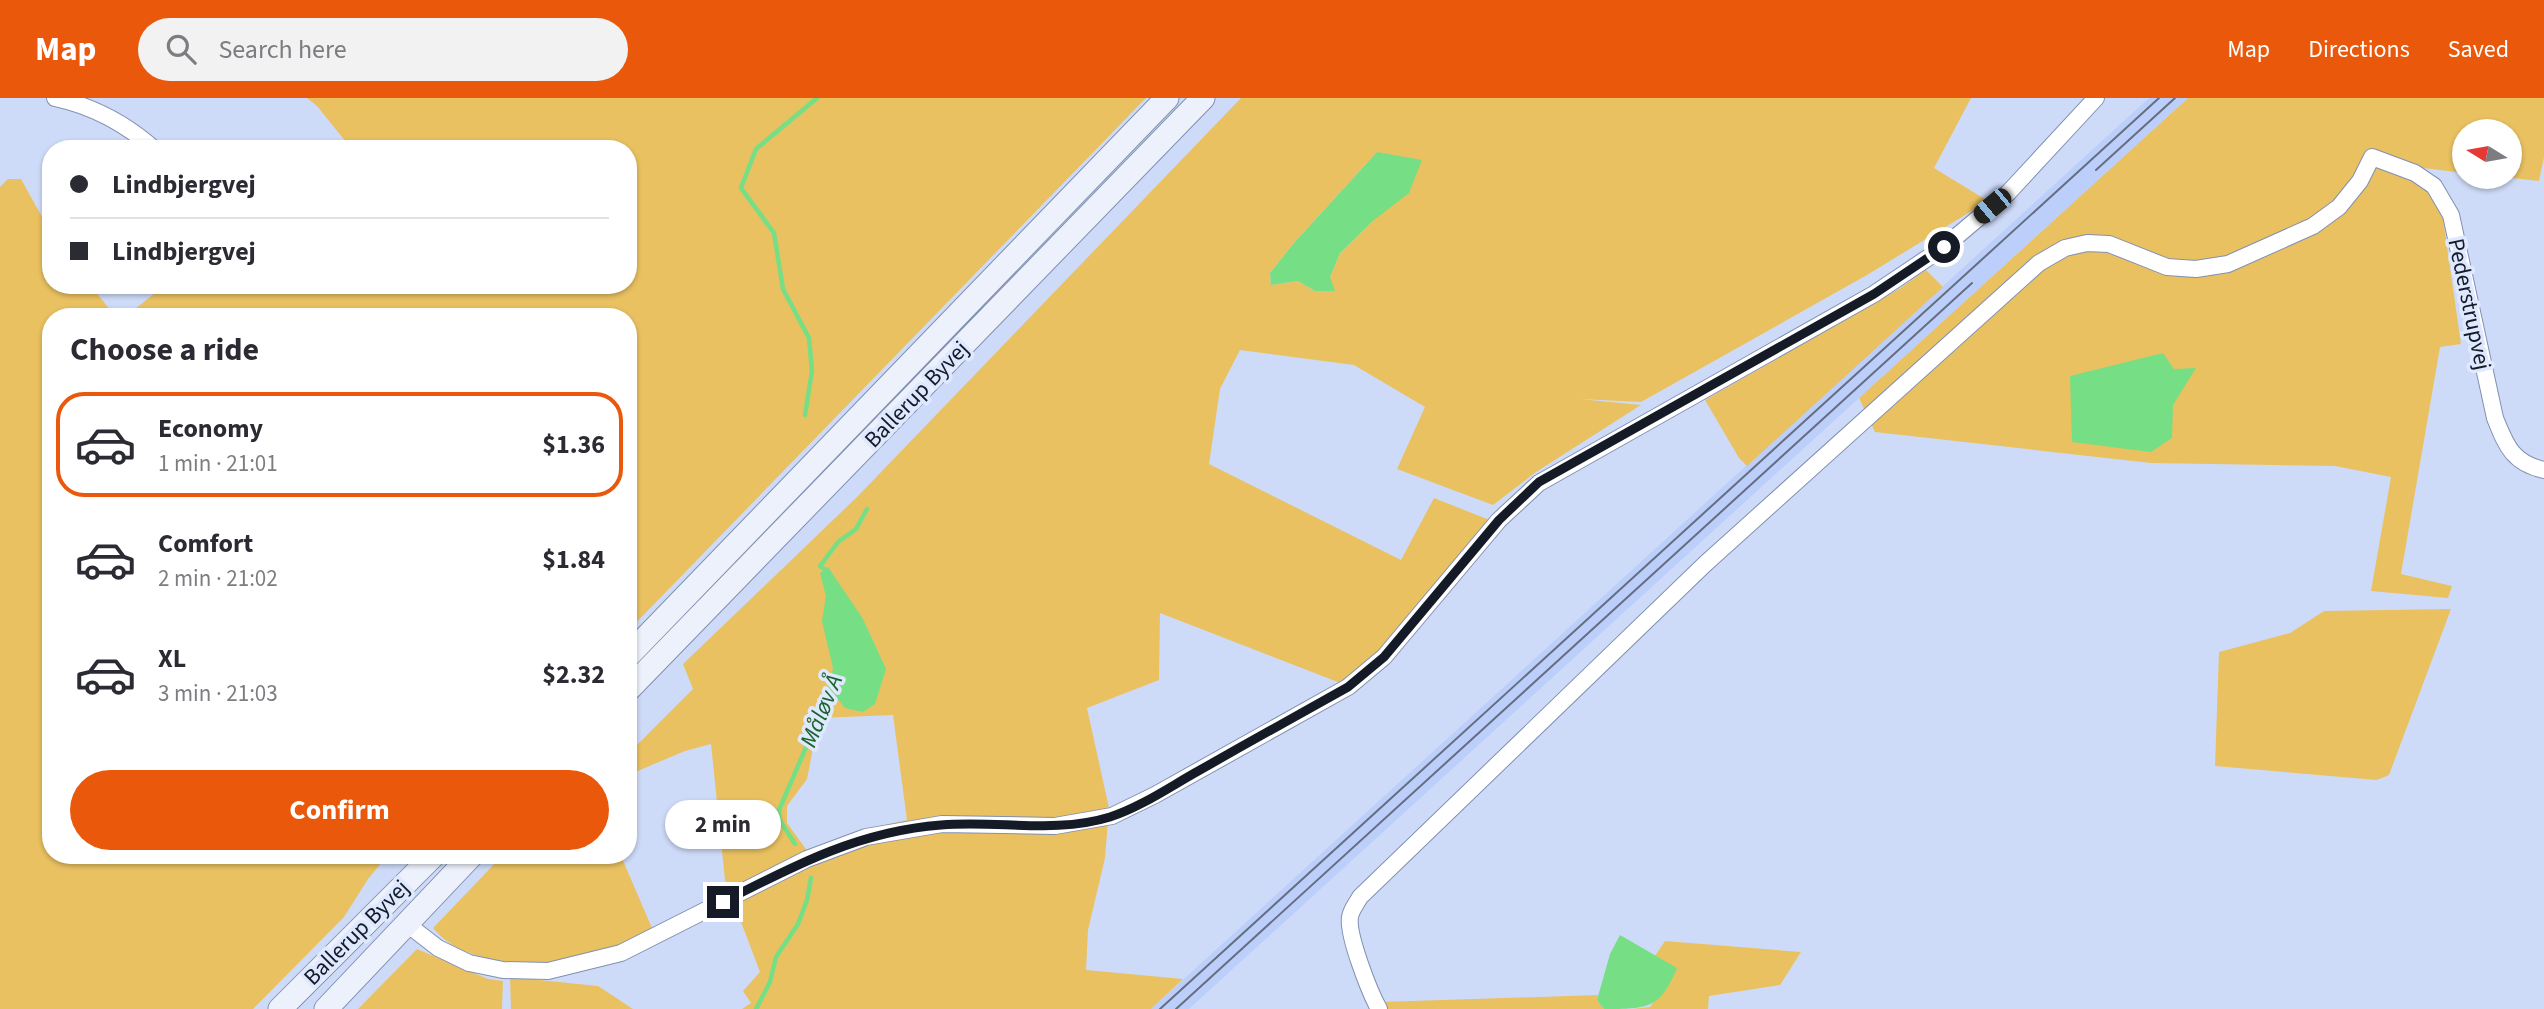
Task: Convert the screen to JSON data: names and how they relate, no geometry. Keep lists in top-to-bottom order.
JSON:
{
  "streets": {
    "main road": ["Ballerup Byvej"],
    "street": ["Pederstrupvej"]
  },
  "water": ["Måløv Å"],
  "north": "left",
  "page": {
    "header": "Map",
    "search": "Search here",
    "nav": ["Map", "Directions", "Saved"],
    "banner": ["Lindbjergvej", "Lindbjergvej"],
    "heading": "Choose a ride",
    "list": [
      {
        "name": "Economy",
        "note": "1 min · 21:01",
        "value": "$1.36"
      },
      {
        "name": "Comfort",
        "note": "2 min · 21:02",
        "value": "$1.84"
      },
      {
        "name": "XL",
        "note": "3 min · 21:03",
        "value": "$2.32"
      }
    ],
    "buttons": "Confirm",
    "bubble": "2 min"
  }
}
